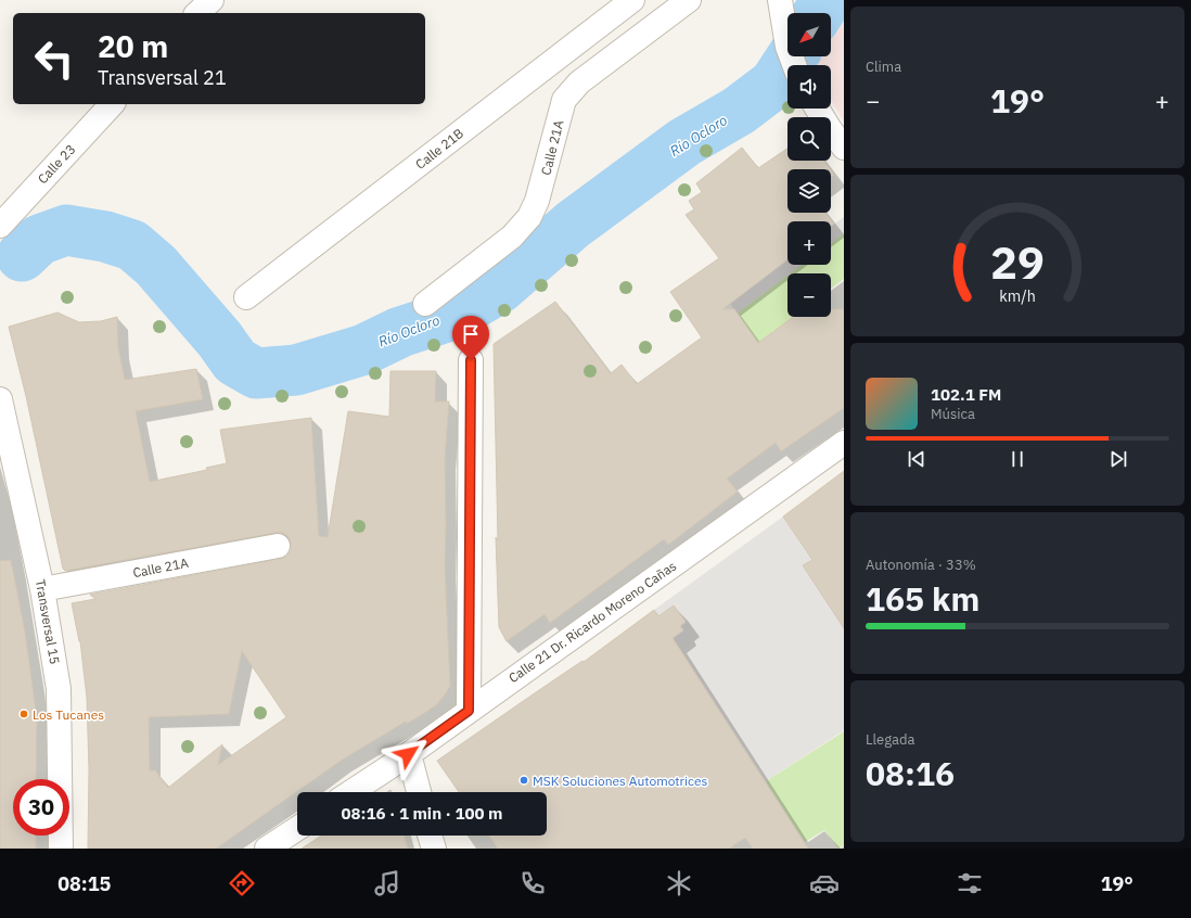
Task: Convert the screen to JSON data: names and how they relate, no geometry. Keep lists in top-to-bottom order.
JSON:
{
  "streets": {
    "street": [
      "Calle 21A",
      "Calle 21B",
      "Calle 23",
      "Transversal 15",
      "Calle 21 Dr. Ricardo Moreno Cañas"
    ]
  },
  "crossings": [
    ["Calle 21A", "Transversal 15"]
  ],
  "water": ["Río Ocloro"],
  "places": ["Los Tucanes", "MSK Soluciones Automotrices"],
  "north": "bottom left",
  "page": {
    "tile": [
      "Clima",
      ["Autonomía · 33%", "165 km"],
      ["Llegada", "08:16"]
    ],
    "map_buttons": ["+", "−"],
    "turn": ["20 m", "Transversal 21"],
    "heat": ["−", "19°", "+"],
    "song": ["102.1 FM", "Música"],
    "limit": "30",
    "trip": "08:16 · 1 min · 100 m",
    "tabs": ["08:15", "19°"],
    "gauge": ["29", "km/h"]
  }
}
